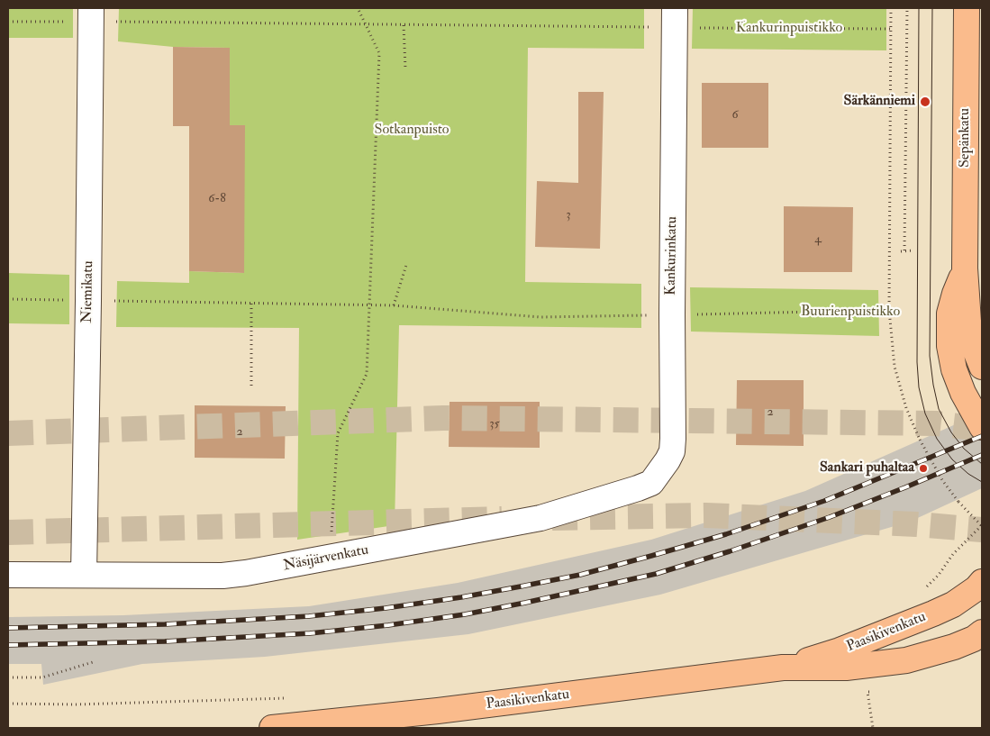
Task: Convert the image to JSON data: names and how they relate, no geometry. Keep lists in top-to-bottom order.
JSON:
{
  "streets": {
    "main road": ["Sepänkatu", "Paasikivenkatu"],
    "street": ["Kankurinkatu", "Niemikatu", "Näsijärvenkatu"]
  },
  "crossings": [
    ["Kankurinkatu", "Näsijärvenkatu"],
    ["Niemikatu", "Näsijärvenkatu"]
  ],
  "parks": ["Kankurinpuistikko", "Sotkanpuisto", "Buurienpuistikko"],
  "places": ["Särkänniemi", "Sankari puhaltaa"],
  "house_numbers": [
    "6",
    "6-8",
    "3",
    "4",
    "2",
    "35",
    "2"
  ]
}
